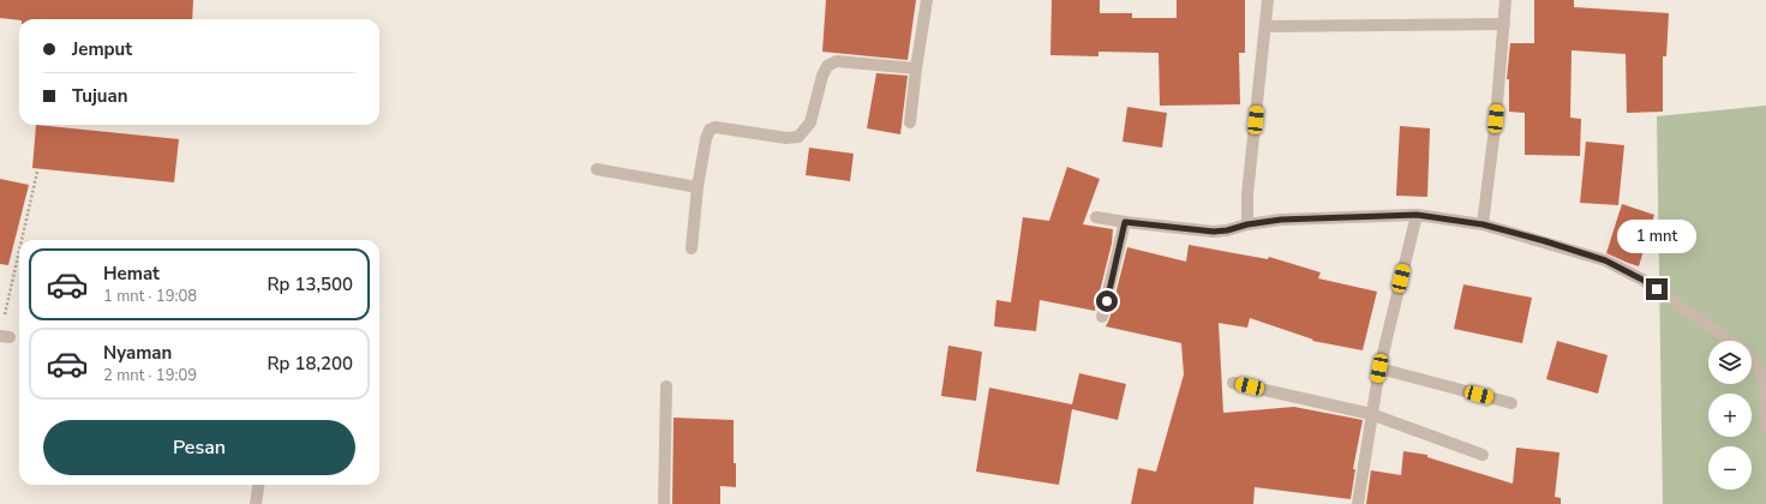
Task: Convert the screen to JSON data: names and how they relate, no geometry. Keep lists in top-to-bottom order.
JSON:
{
  "page": {
    "banner": ["Jemput", "Tujuan"],
    "bubble": "1 mnt",
    "list": [
      {
        "name": "Hemat",
        "note": "1 mnt · 19:08",
        "value": "Rp 13,500"
      },
      {
        "name": "Nyaman",
        "note": "2 mnt · 19:09",
        "value": "Rp 18,200"
      }
    ],
    "map_buttons": ["+", "−"],
    "buttons": "Pesan"
  }
}
